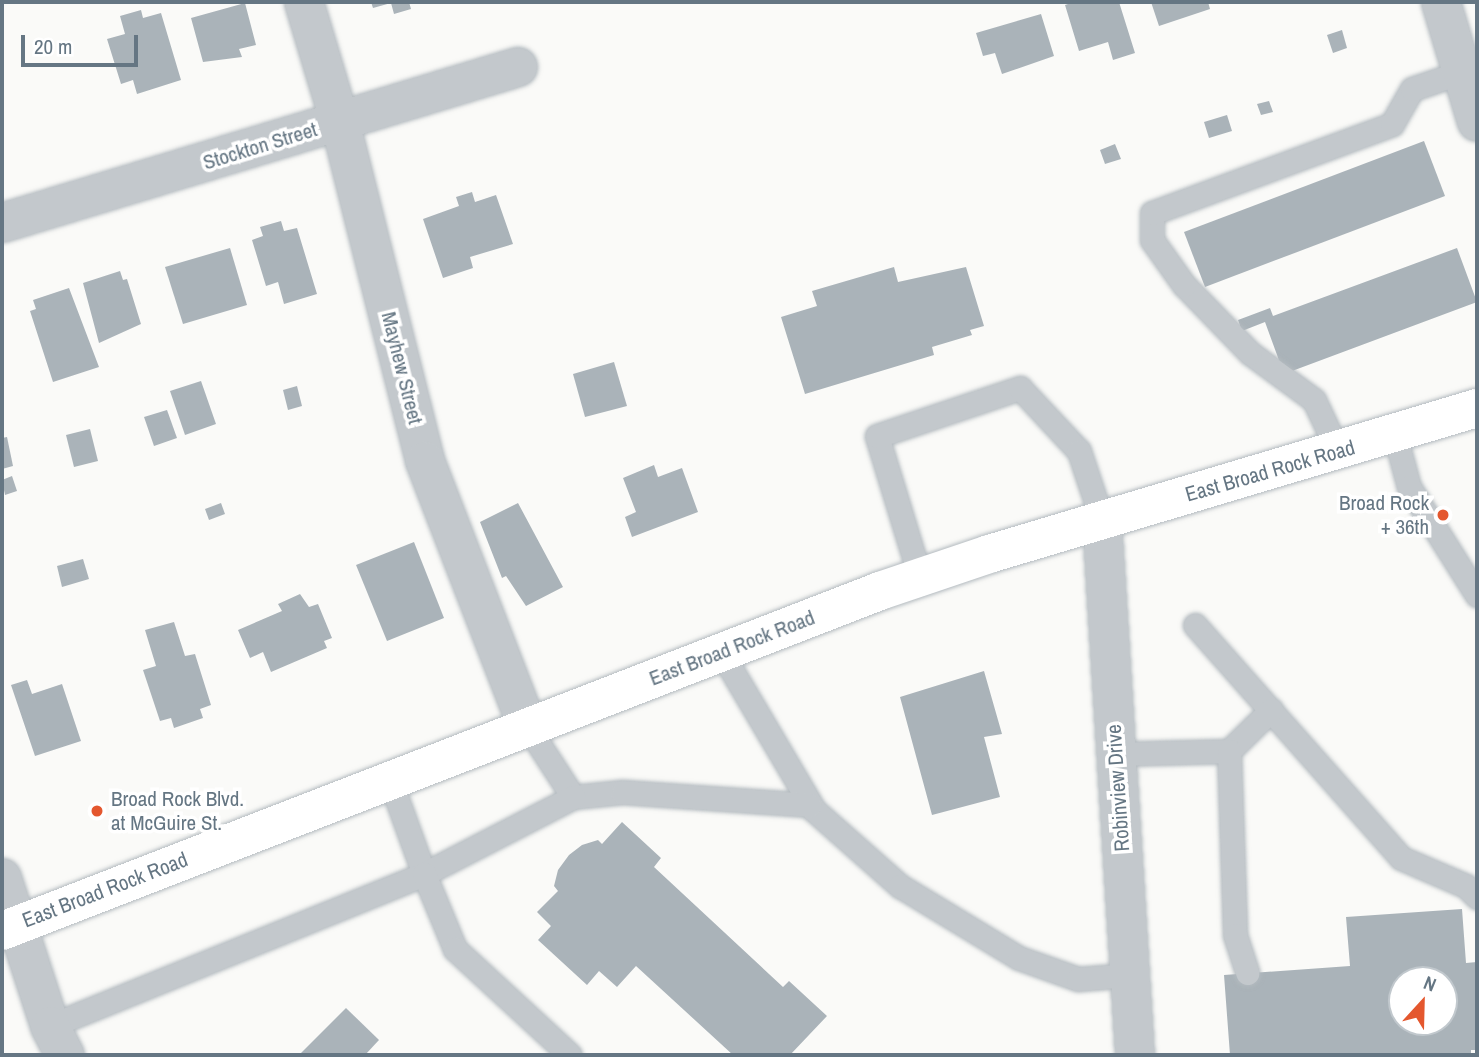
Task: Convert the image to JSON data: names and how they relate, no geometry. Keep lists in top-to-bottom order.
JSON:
{
  "streets": {
    "main road": ["East Broad Rock Road"],
    "street": ["Stockton Street", "Mayhew Street", "Robinview Drive"]
  },
  "crossings": [
    ["Stockton Street", "Mayhew Street"],
    ["Mayhew Street", "East Broad Rock Road"],
    ["East Broad Rock Road", "Robinview Drive"]
  ],
  "places": ["Broad Rock + 36th", "Broad Rock Blvd. at McGuire St."],
  "scale_bar": "20 m",
  "north": "top"
}
